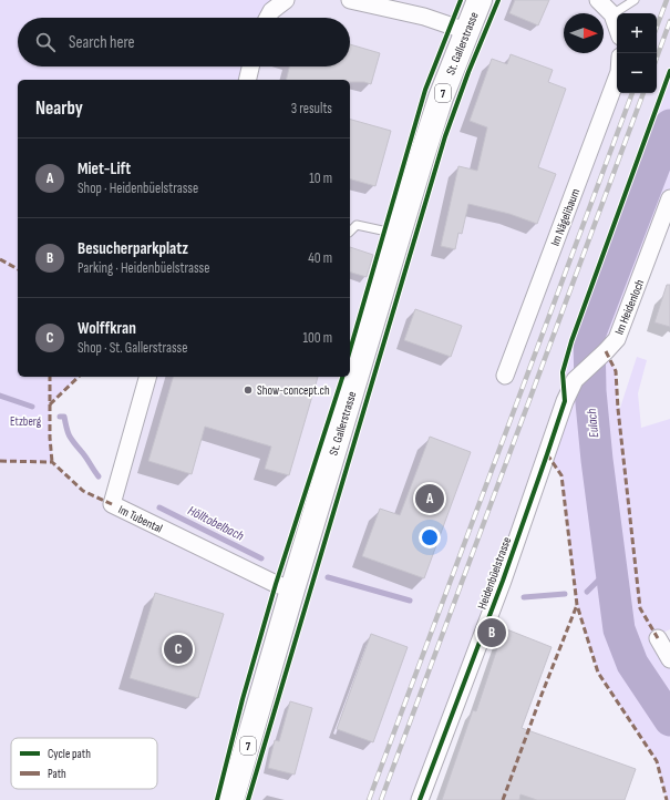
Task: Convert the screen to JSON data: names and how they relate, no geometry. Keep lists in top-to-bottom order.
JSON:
{
  "streets": {
    "main road": ["St. Gallerstrasse", "7"],
    "street": [
      "Im Nägelibaum",
      "Im Heidenloch",
      "Im Tubental",
      "Heidenbüelstrasse"
    ]
  },
  "crossings": [
    ["St. Gallerstrasse", "Im Tubental"],
    ["Im Heidenloch", "Heidenbüelstrasse"]
  ],
  "water": ["Eulach", "Hölltobelbach"],
  "parks": ["Etzberg"],
  "places": ["Show-concept.ch"],
  "legend": ["Cycle path", "Path"],
  "north": "right",
  "page": {
    "map_buttons": ["+", "−"],
    "search": "Search here",
    "heading": ["Nearby", "3 results"],
    "list": [
      {
        "mark": "A",
        "name": "Miet-Lift",
        "note": "Shop · Heidenbüelstrasse",
        "value": "10 m"
      },
      {
        "mark": "B",
        "name": "Besucherparkplatz",
        "note": "Parking · Heidenbüelstrasse",
        "value": "40 m"
      },
      {
        "mark": "C",
        "name": "Wolffkran",
        "note": "Shop · St. Gallerstrasse",
        "value": "100 m"
      }
    ],
    "pins": ["A", "B", "C"]
  }
}
